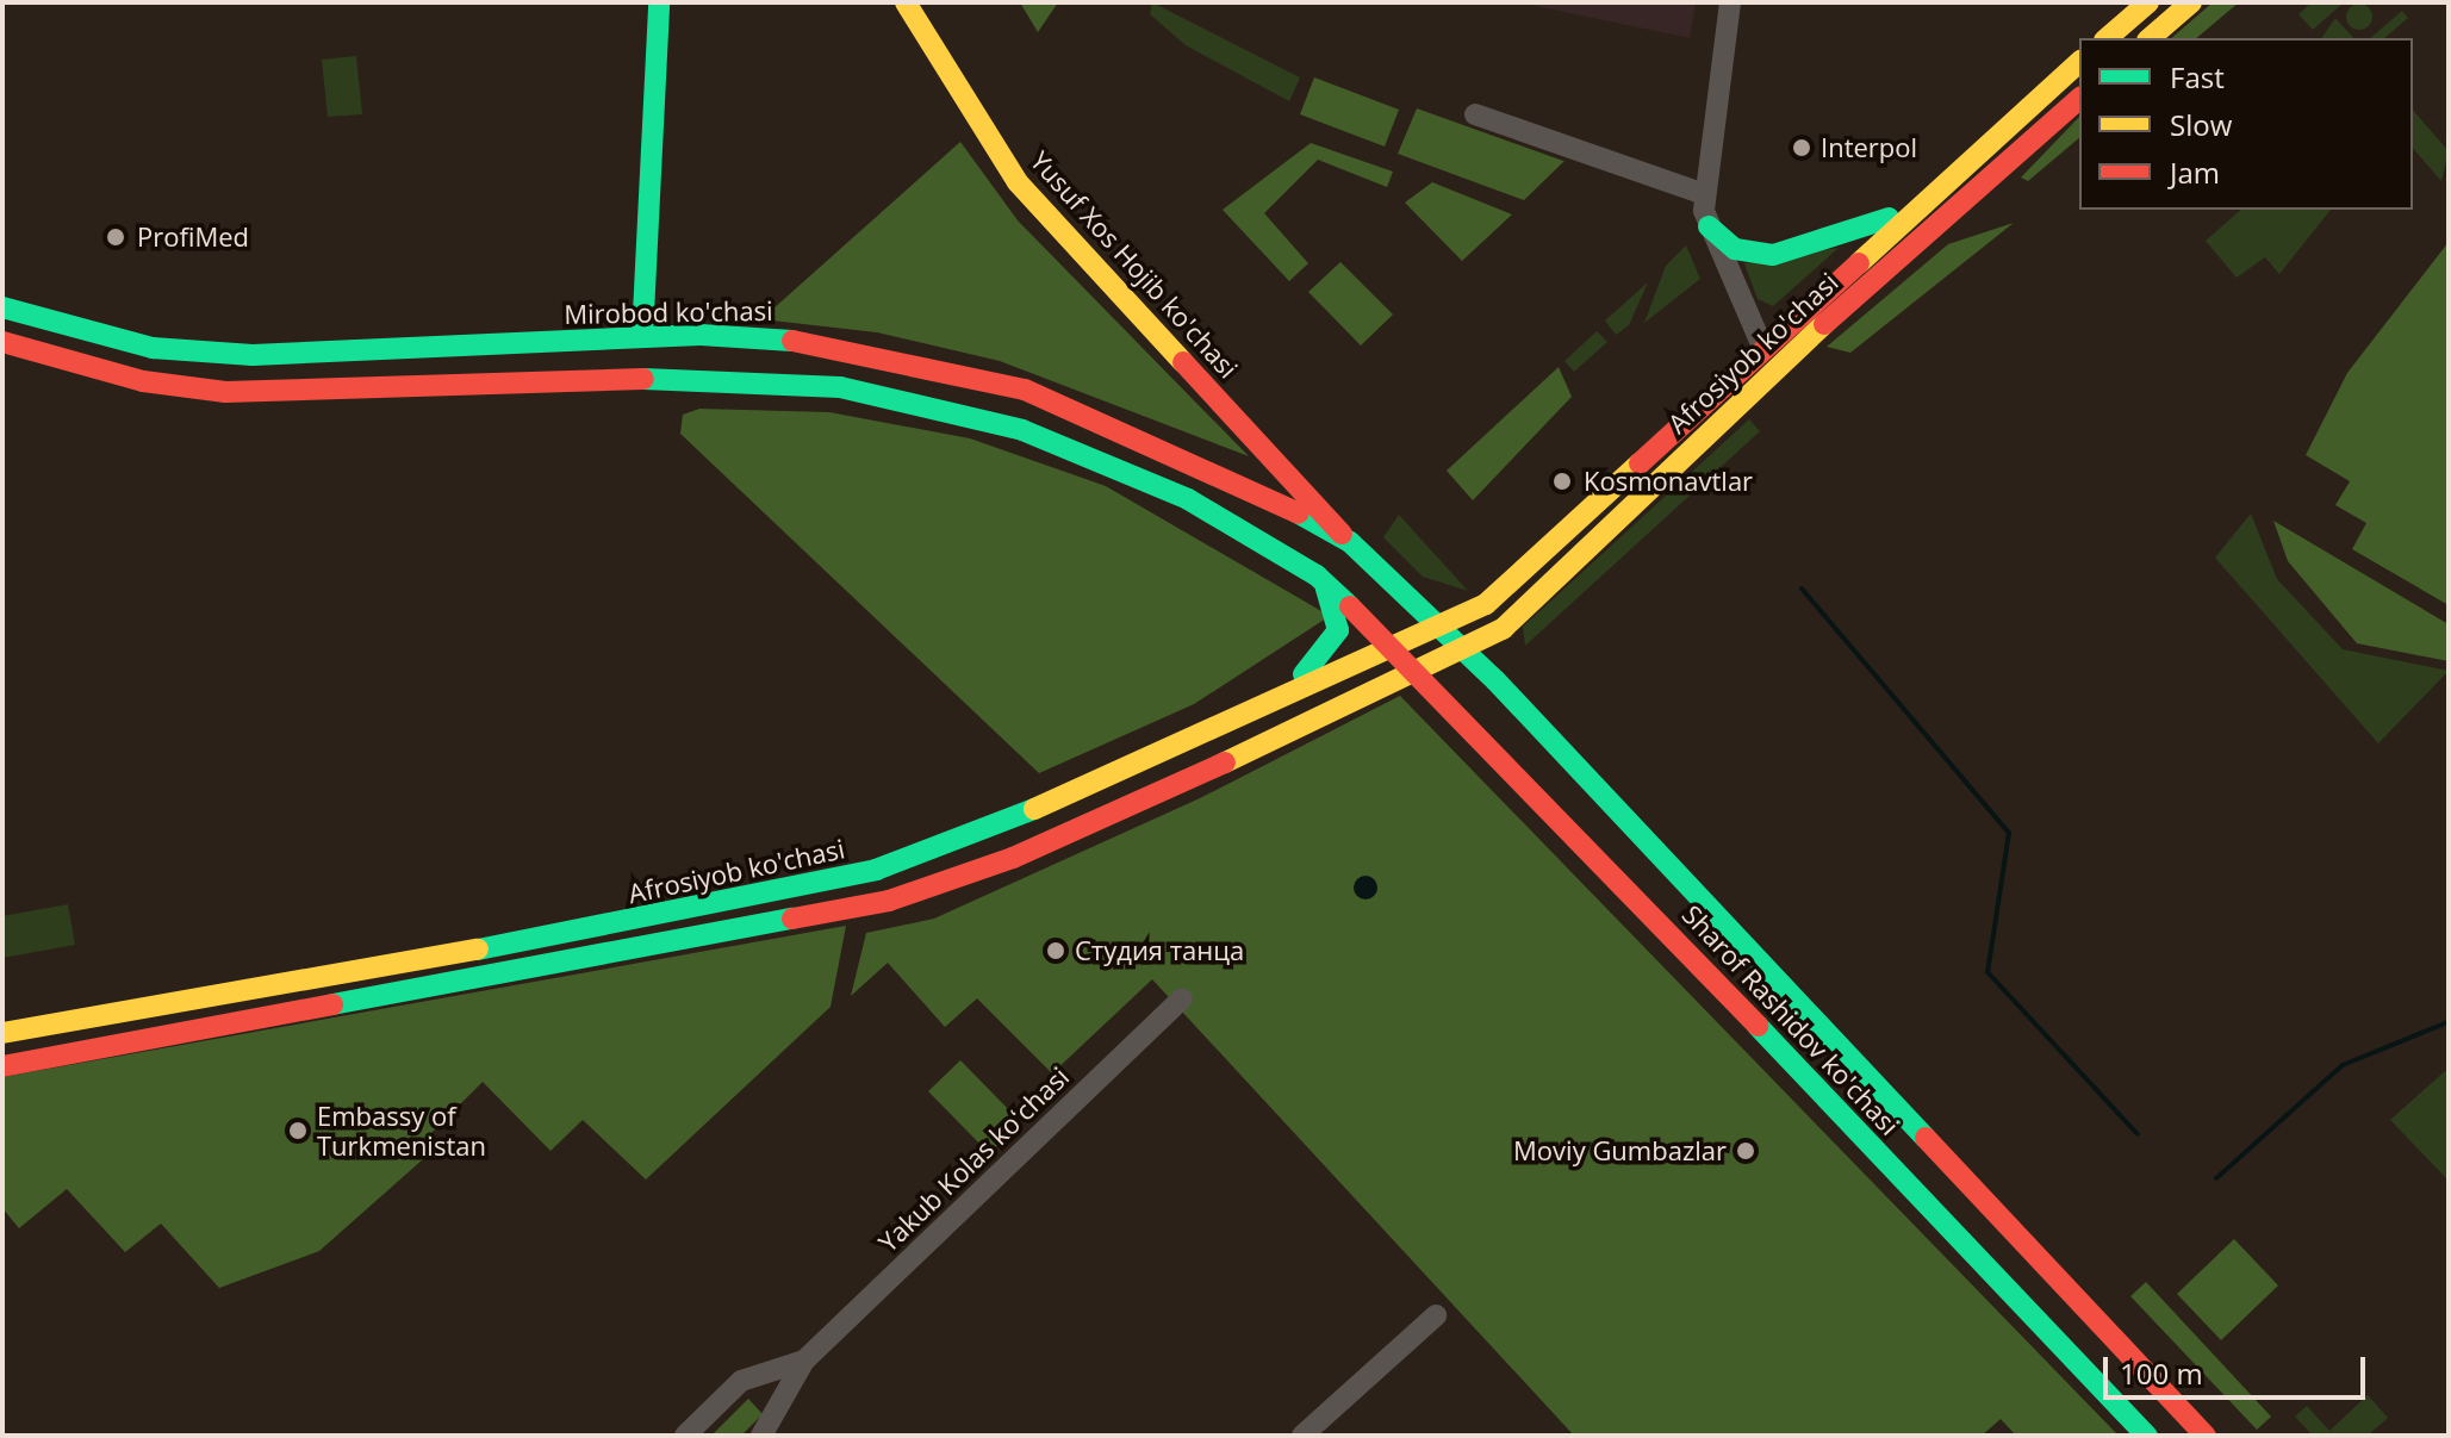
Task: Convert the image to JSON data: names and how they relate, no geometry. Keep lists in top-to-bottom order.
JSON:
{
  "streets": {
    "main road": [
      "Yusuf Xos Hojib ko'chasi",
      "Mirobod ko'chasi",
      "Afrosiyob ko'chasi",
      "Sharof Rashidov ko'chasi"
    ],
    "street": ["Yakub Kolas koʻchasi"]
  },
  "crossings": [
    ["Yusuf Xos Hojib ko'chasi", "Mirobod ko'chasi"],
    ["Mirobod ko'chasi", "Afrosiyob ko'chasi"],
    ["Mirobod ko'chasi", "Sharof Rashidov ko'chasi"],
    ["Afrosiyob ko'chasi", "Sharof Rashidov ko'chasi"]
  ],
  "places": [
    "Interpol",
    "ProfiMed",
    "Kosmonavtlar",
    "Студия танца",
    "Embassy of Turkmenistan",
    "Moviy Gumbazlar"
  ],
  "legend": ["Fast", "Slow", "Jam"],
  "scale_bar": "100 m"
}
